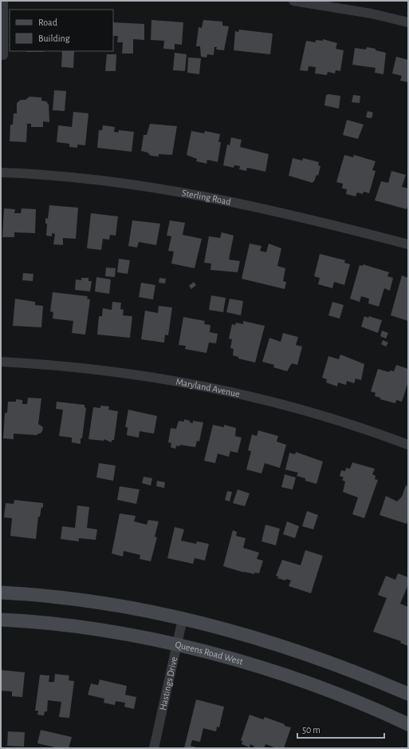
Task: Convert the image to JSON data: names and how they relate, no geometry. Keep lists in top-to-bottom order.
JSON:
{
  "streets": {
    "street": [
      "Sterling Road",
      "Maryland Avenue",
      "Queens Road West",
      "Hastings Drive"
    ]
  },
  "crossings": [
    ["Queens Road West", "Hastings Drive"]
  ],
  "legend": ["Road", "Building"],
  "scale_bar": "50 m"
}
